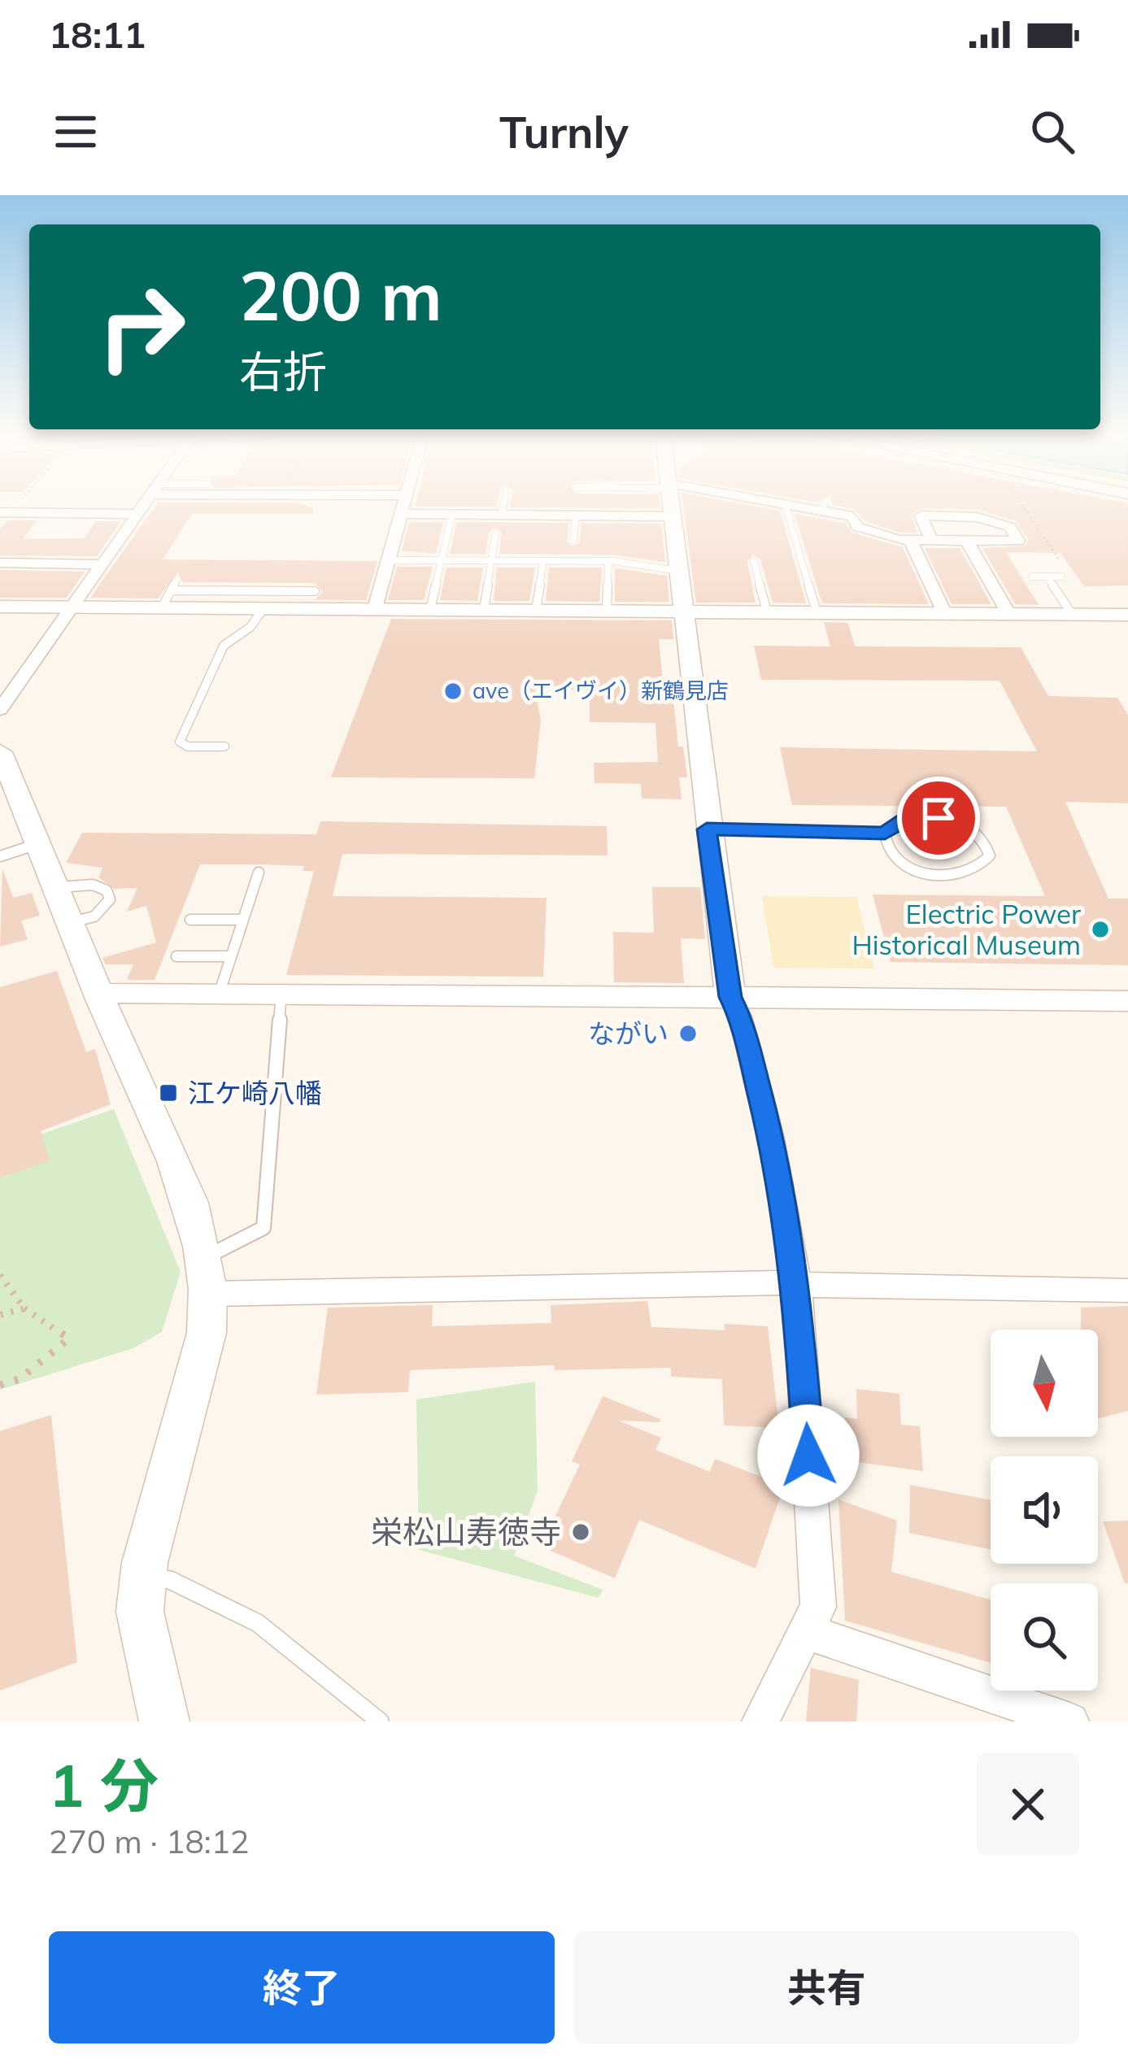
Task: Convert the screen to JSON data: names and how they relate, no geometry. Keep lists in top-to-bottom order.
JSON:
{
  "places": {
    "other": [
      "ave（エイヴイ）新鶴見店",
      "Electric Power Historical Museum",
      "ながい",
      "栄松山寿徳寺"
    ],
    "transit": ["江ケ崎八幡"]
  },
  "north": "bottom",
  "page": {
    "status": "18:11",
    "header": "Turnly",
    "turn": ["200 m", "右折"],
    "heading": ["1 分", "270 m · 18:12"],
    "buttons": ["終了", "共有"]
  }
}
